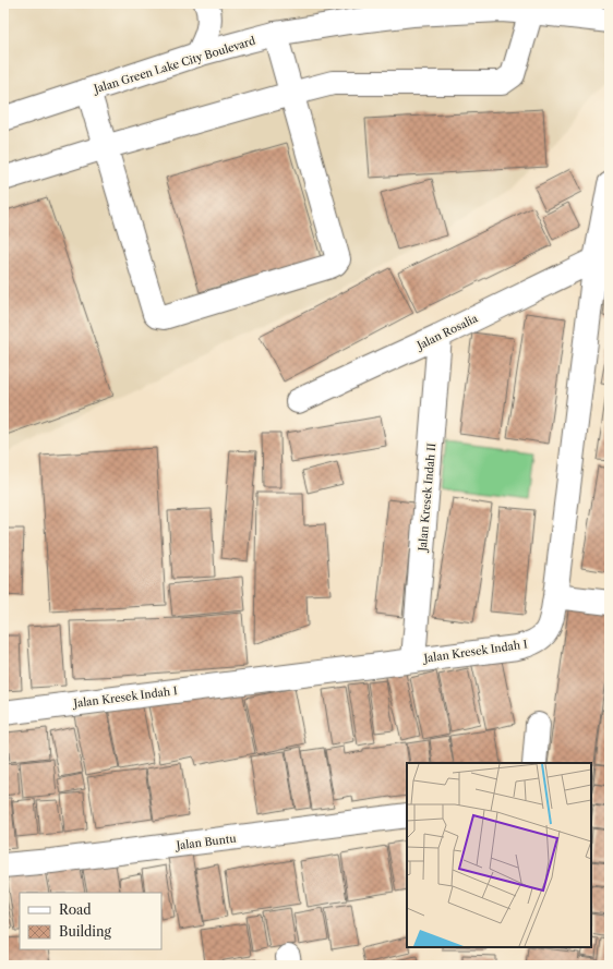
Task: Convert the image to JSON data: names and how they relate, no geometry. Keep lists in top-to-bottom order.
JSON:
{
  "streets": {
    "street": [
      "Jalan Green Lake City Boulevard",
      "Jalan Rosalia",
      "Jalan Kresek Indah II",
      "Jalan Kresek Indah I",
      "Jalan Buntu"
    ]
  },
  "crossings": [
    ["Jalan Rosalia", "Jalan Kresek Indah II"],
    ["Jalan Rosalia", "Jalan Kresek Indah I"],
    ["Jalan Kresek Indah II", "Jalan Kresek Indah I"]
  ],
  "legend": ["Road", "Building"]
}
